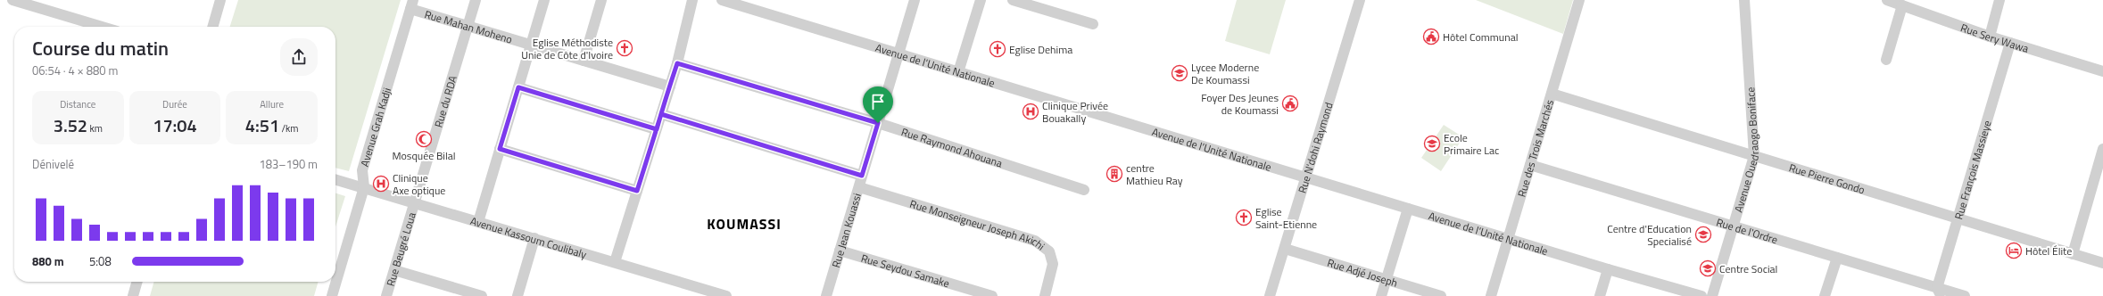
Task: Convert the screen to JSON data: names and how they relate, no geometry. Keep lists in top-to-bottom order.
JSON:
{
  "streets": {
    "street": [
      "Rue Mahan Moheno",
      "Rue Sery Wawa",
      "Avenue de l'Unité Nationale",
      "Rue du RDA",
      "Avenue Grah Kadji",
      "Rue Raymond Ahouana",
      "Rue N'dohi Raymond",
      "Rue des Trois Marchés",
      "Avenue Ouedraogo Boniface",
      "Rue François Massieye",
      "Rue Pierre Gondo",
      "Rue Monseigneur Joseph Akichi",
      "Rue Jean Kouassi",
      "Rue de l'Ordre",
      "Avenue Kassoum Coulibaly",
      "Rue Beugré Loua",
      "Rue Seydou Samake",
      "Rue Adjé Joseph"
    ]
  },
  "crossings": [
    ["Rue Mahan Moheno", "Rue du RDA"],
    ["Rue Mahan Moheno", "Avenue Grah Kadji"],
    ["Rue Sery Wawa", "Rue François Massieye"],
    ["Avenue de l'Unité Nationale", "Rue N'dohi Raymond"],
    ["Avenue de l'Unité Nationale", "Rue des Trois Marchés"],
    ["Avenue de l'Unité Nationale", "Rue Jean Kouassi"],
    ["Rue du RDA", "Avenue Kassoum Coulibaly"],
    ["Rue du RDA", "Rue Beugré Loua"],
    ["Avenue Grah Kadji", "Avenue Kassoum Coulibaly"],
    ["Rue Raymond Ahouana", "Rue Jean Kouassi"],
    ["Rue N'dohi Raymond", "Rue Adjé Joseph"],
    ["Rue des Trois Marchés", "Rue Pierre Gondo"],
    ["Rue des Trois Marchés", "Rue de l'Ordre"],
    ["Avenue Ouedraogo Boniface", "Rue Pierre Gondo"],
    ["Avenue Ouedraogo Boniface", "Rue de l'Ordre"],
    ["Rue François Massieye", "Rue Pierre Gondo"],
    ["Rue François Massieye", "Rue de l'Ordre"],
    ["Rue Monseigneur Joseph Akichi", "Rue Jean Kouassi"],
    ["Rue Jean Kouassi", "Rue Seydou Samake"],
    ["Avenue Kassoum Coulibaly", "Rue Beugré Loua"]
  ],
  "districts": ["KOUMASSI"],
  "places": {
    "public building": ["Hôtel Communal", "Foyer Des Jeunes de Koumassi"],
    "church": ["Eglise Méthodiste Unie de Côte d'Ivoire", "Eglise Dehima", "Eglise Saint-Etienne"],
    "school or university": [
      "Lycee Moderne De Koumassi",
      "Ecole Primaire Lac",
      "Centre d'Education Specialisé",
      "Centre Social"
    ],
    "hospital": ["Clinique Privée Bouakally", "Clinique Axe optique"],
    "mosque": ["Mosquée Bilal"],
    "building": ["centre Mathieu Ray"],
    "hotel": ["Hôtel Élite"]
  },
  "page": {
    "heading": ["Course du matin", "06:54 · 4 × 880 m"],
    "stats": [
      ["Distance", "3.52 km"],
      ["Durée", "17:04"],
      ["Allure", "4:51 /km"]
    ],
    "chart": ["Dénivelé", "183–190 m"],
    "list": [
      {
        "name": "880 m",
        "note": "5:08"
      }
    ]
  }
}
